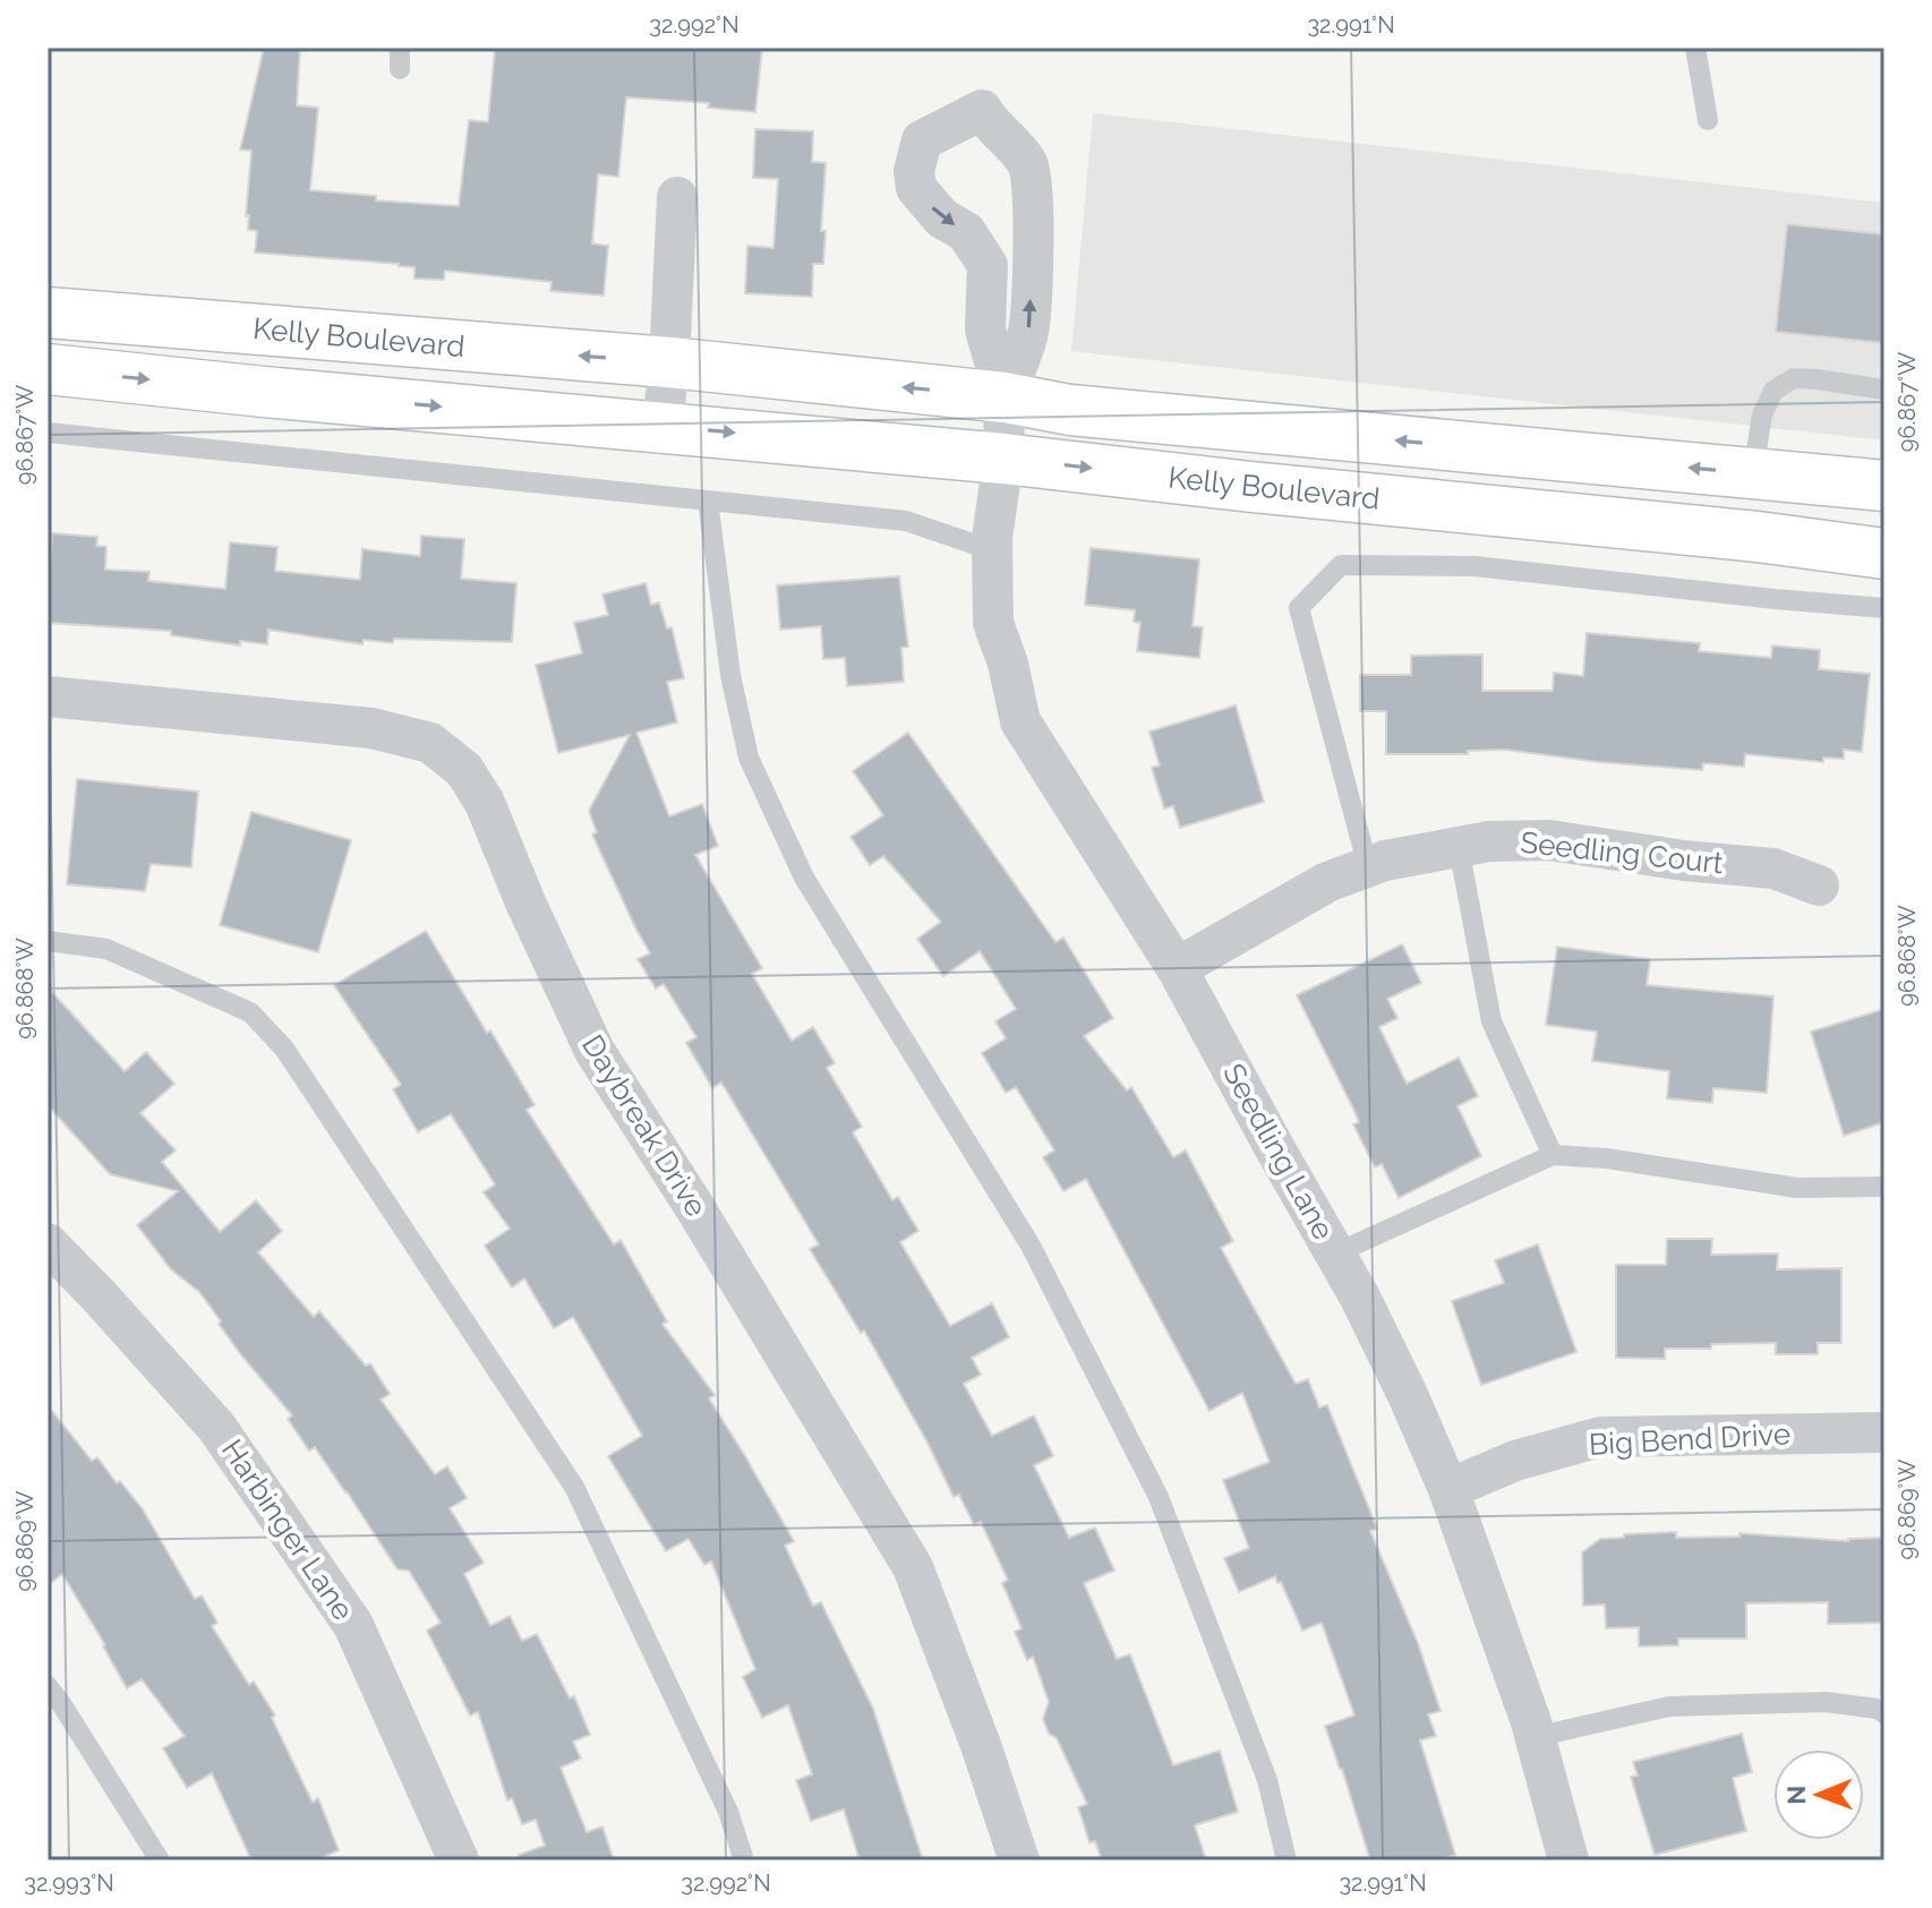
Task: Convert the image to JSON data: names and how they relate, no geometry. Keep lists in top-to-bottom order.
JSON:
{
  "streets": {
    "main road": ["Kelly Boulevard"],
    "street": [
      "Seedling Court",
      "Daybreak Drive",
      "Seedling Lane",
      "Big Bend Drive",
      "Harbinger Lane"
    ]
  },
  "crossings": [
    ["Kelly Boulevard", "Seedling Lane"],
    ["Seedling Court", "Seedling Lane"],
    ["Seedling Lane", "Big Bend Drive"]
  ],
  "north": "left",
  "coordinates": [
    "32.992°N",
    "32.991°N",
    "96.867°W",
    "96.868°W",
    "96.869°W",
    "32.993°N"
  ]
}
